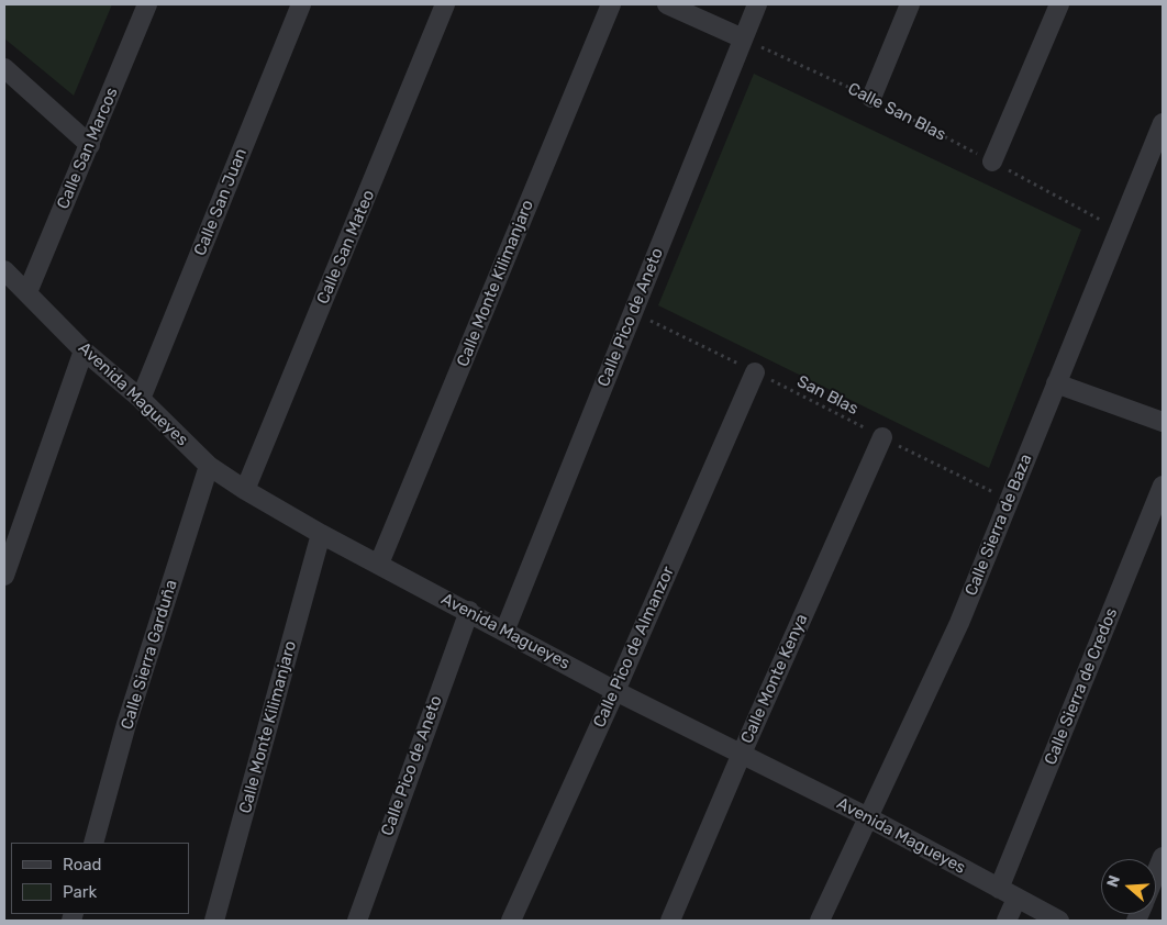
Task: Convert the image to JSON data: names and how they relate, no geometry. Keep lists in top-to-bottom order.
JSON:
{
  "streets": {
    "street": [
      "Calle San Marcos",
      "Calle San Juan",
      "Calle San Mateo",
      "Calle Monte Kilimanjaro",
      "Calle Pico de Aneto",
      "Avenida Magueyes",
      "Calle Sierra de Baza",
      "Calle Pico de Almanzor",
      "Calle Sierra Garduña",
      "Calle Monte Kenya",
      "Calle Sierra de Credos"
    ],
    "path": ["Calle San Blas", "San Blas"]
  },
  "crossings": [
    ["Calle San Blas", "Calle Pico de Aneto"],
    ["Calle San Blas", "Calle Sierra de Baza"],
    ["Calle San Marcos", "Avenida Magueyes"],
    ["Calle San Juan", "Avenida Magueyes"],
    ["Calle San Mateo", "Avenida Magueyes"],
    ["Calle Monte Kilimanjaro", "Avenida Magueyes"],
    ["Calle Pico de Aneto", "Avenida Magueyes"],
    ["Calle Pico de Aneto", "San Blas"],
    ["Avenida Magueyes", "Calle Sierra de Baza"],
    ["Avenida Magueyes", "Calle Pico de Almanzor"],
    ["Avenida Magueyes", "Calle Sierra Garduña"],
    ["Avenida Magueyes", "Calle Monte Kenya"],
    ["Avenida Magueyes", "Calle Sierra de Credos"],
    ["San Blas", "Calle Sierra de Baza"],
    ["San Blas", "Calle Pico de Almanzor"],
    ["San Blas", "Calle Monte Kenya"]
  ],
  "legend": ["Road", "Park"],
  "north": "left"
}
